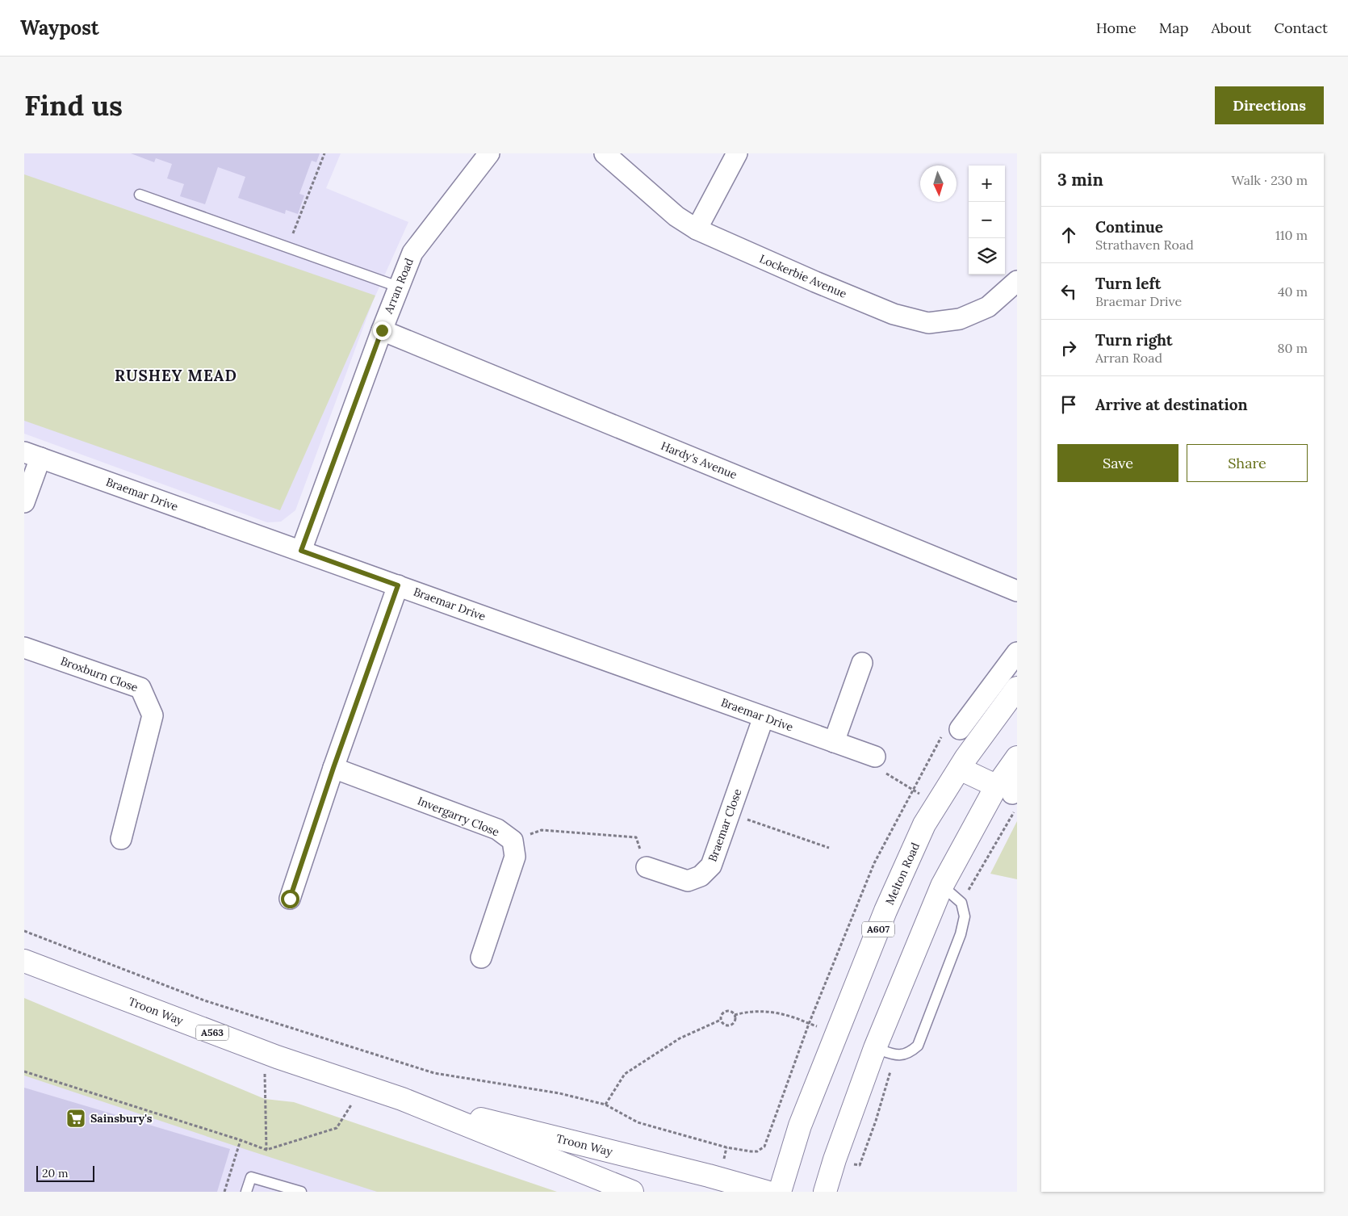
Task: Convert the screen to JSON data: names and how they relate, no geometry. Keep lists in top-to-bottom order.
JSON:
{
  "streets": {
    "main road": [
      "Melton Road",
      "A607",
      "Troon Way",
      "A563"
    ],
    "street": [
      "Lockerbie Avenue",
      "Arran Road",
      "Hardy's Avenue",
      "Braemar Drive",
      "Broxburn Close",
      "Invergarry Close",
      "Braemar Close"
    ]
  },
  "crossings": [
    ["Arran Road", "Hardy's Avenue"],
    ["Arran Road", "Braemar Drive"],
    ["Braemar Drive", "Braemar Close"]
  ],
  "districts": ["RUSHEY MEAD"],
  "places": {
    "supermarket": ["Sainsbury's"]
  },
  "scale_bar": "20 m",
  "north": "bottom",
  "page": {
    "header": "Waypost",
    "nav": [
      "Home",
      "Map",
      "About",
      "Contact"
    ],
    "buttons": [
      "Directions",
      ["Save", "Share"]
    ],
    "title": "Find us",
    "heading": ["3 min", "Walk · 230 m"],
    "map_buttons": ["+", "−"],
    "list": [
      ["Continue", "Strathaven Road", "110 m"],
      ["Turn left", "Braemar Drive", "40 m"],
      ["Turn right", "Arran Road", "80 m"],
      "Arrive at destination"
    ],
    "scale": "20 m"
  }
}
